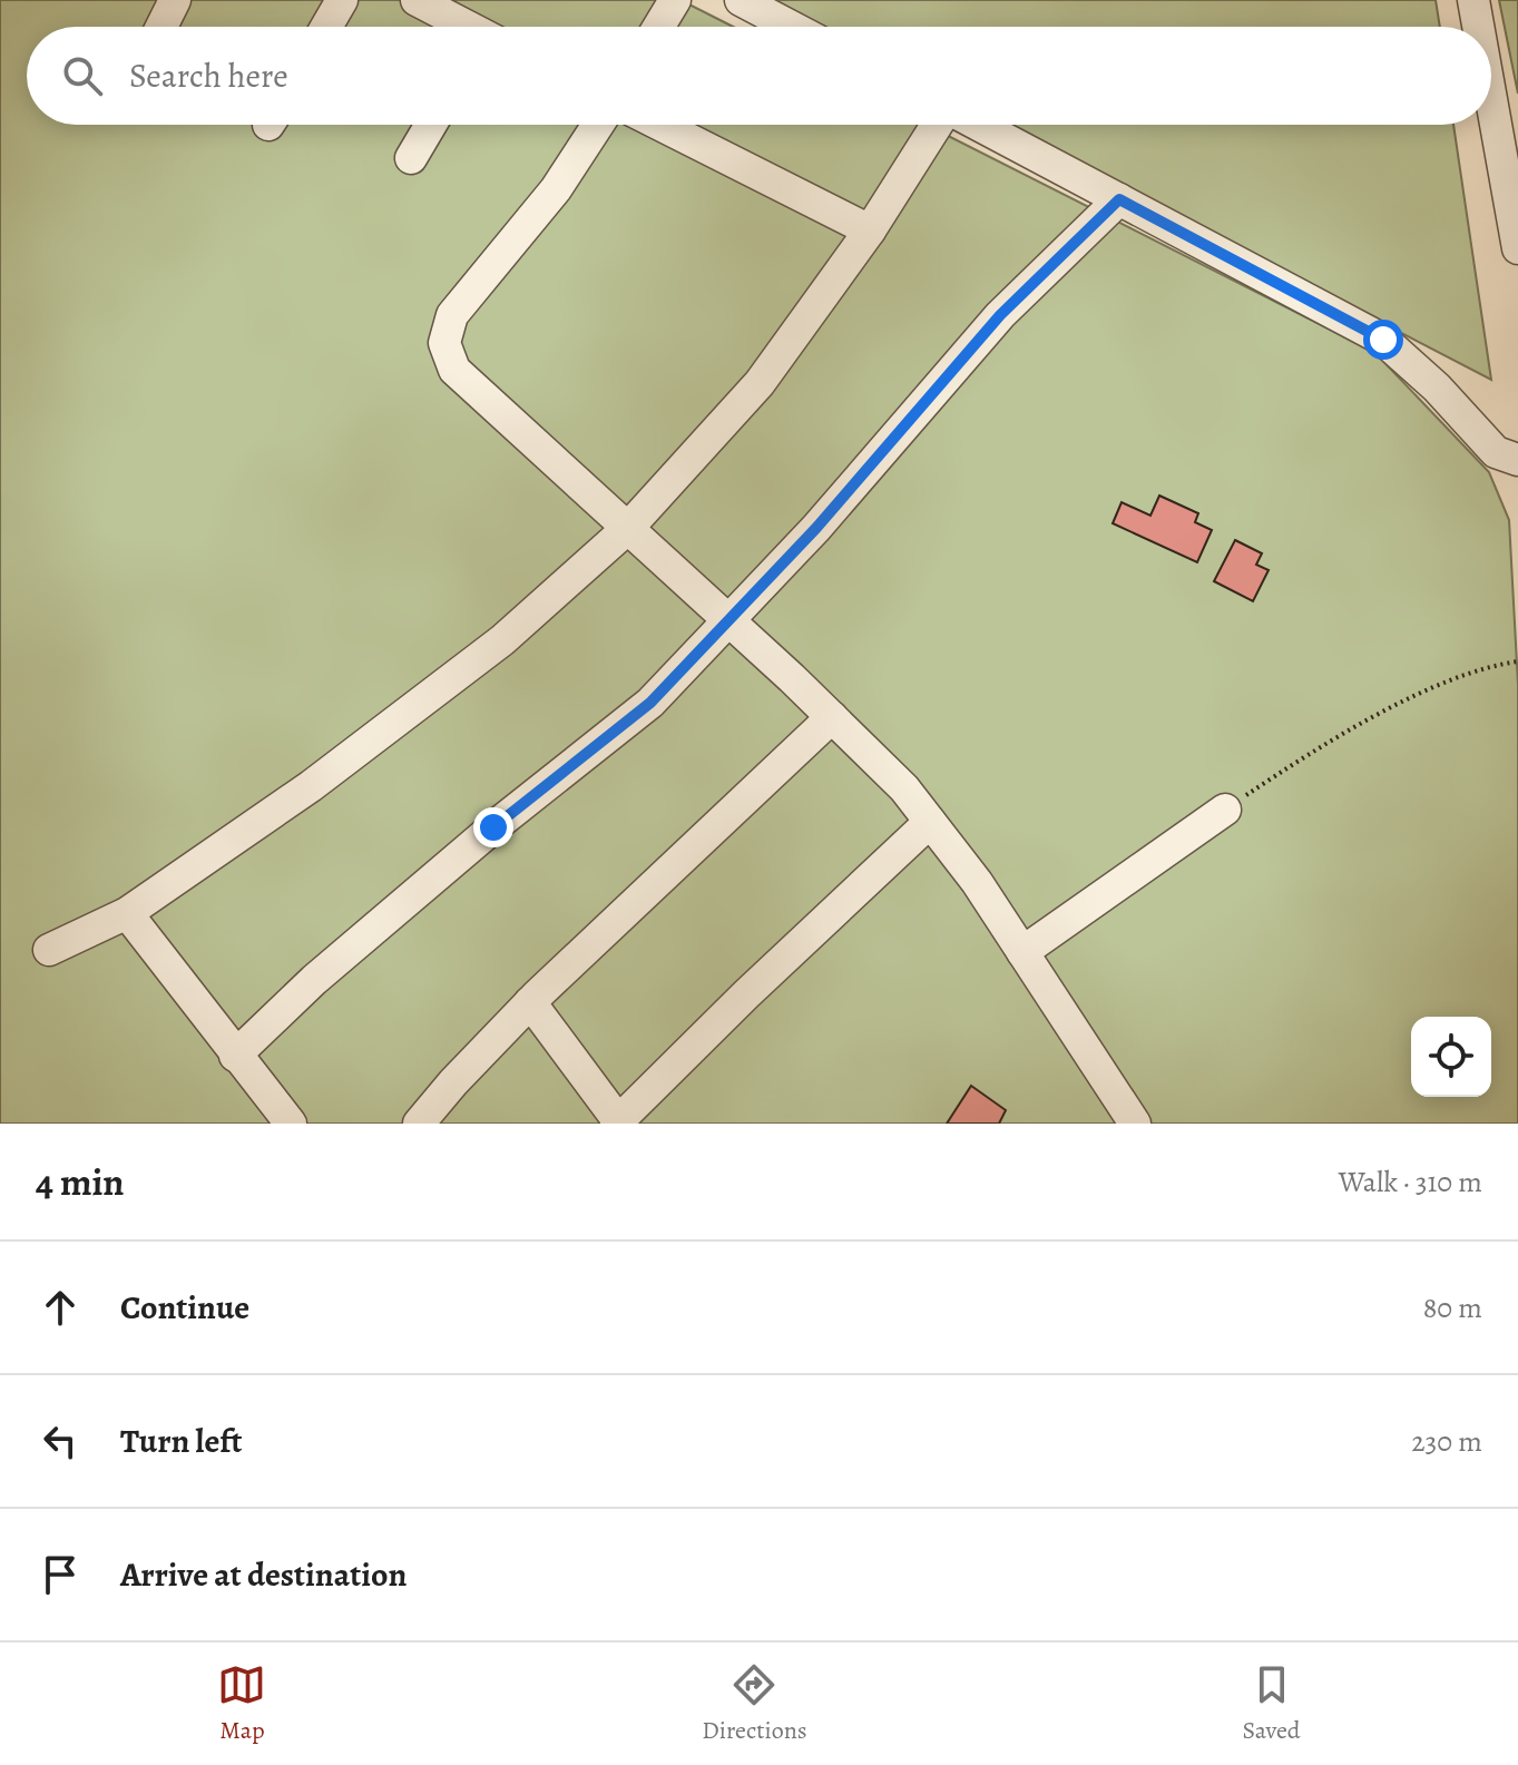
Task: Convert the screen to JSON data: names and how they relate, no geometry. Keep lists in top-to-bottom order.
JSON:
{
  "page": {
    "search": "Search here",
    "heading": ["4 min", "Walk · 310 m"],
    "list": [
      ["Continue", "80 m"],
      ["Turn left", "230 m"],
      "Arrive at destination"
    ],
    "nav": ["Map", "Directions", "Saved"]
  }
}
